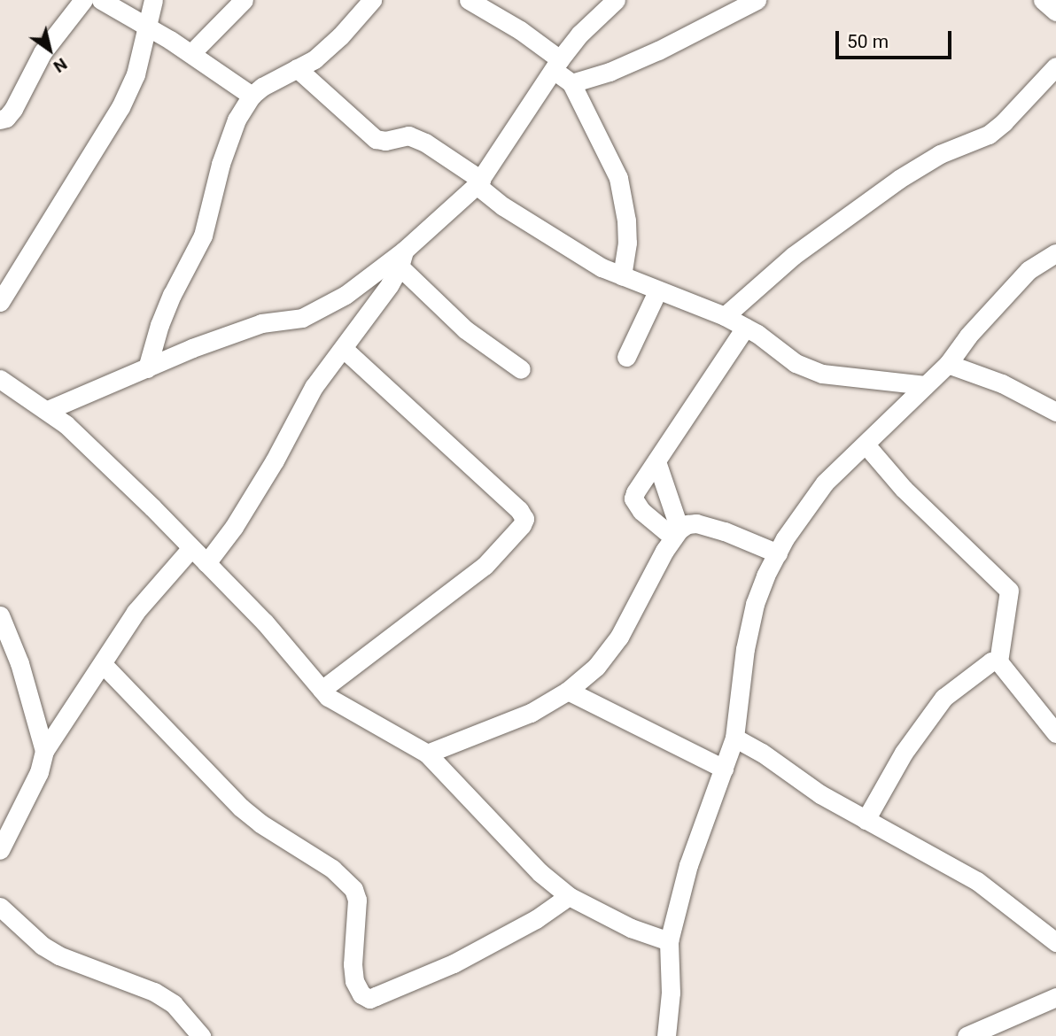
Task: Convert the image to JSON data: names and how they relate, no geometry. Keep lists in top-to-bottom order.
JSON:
{
  "scale_bar": "50 m",
  "north": "bottom right"
}
